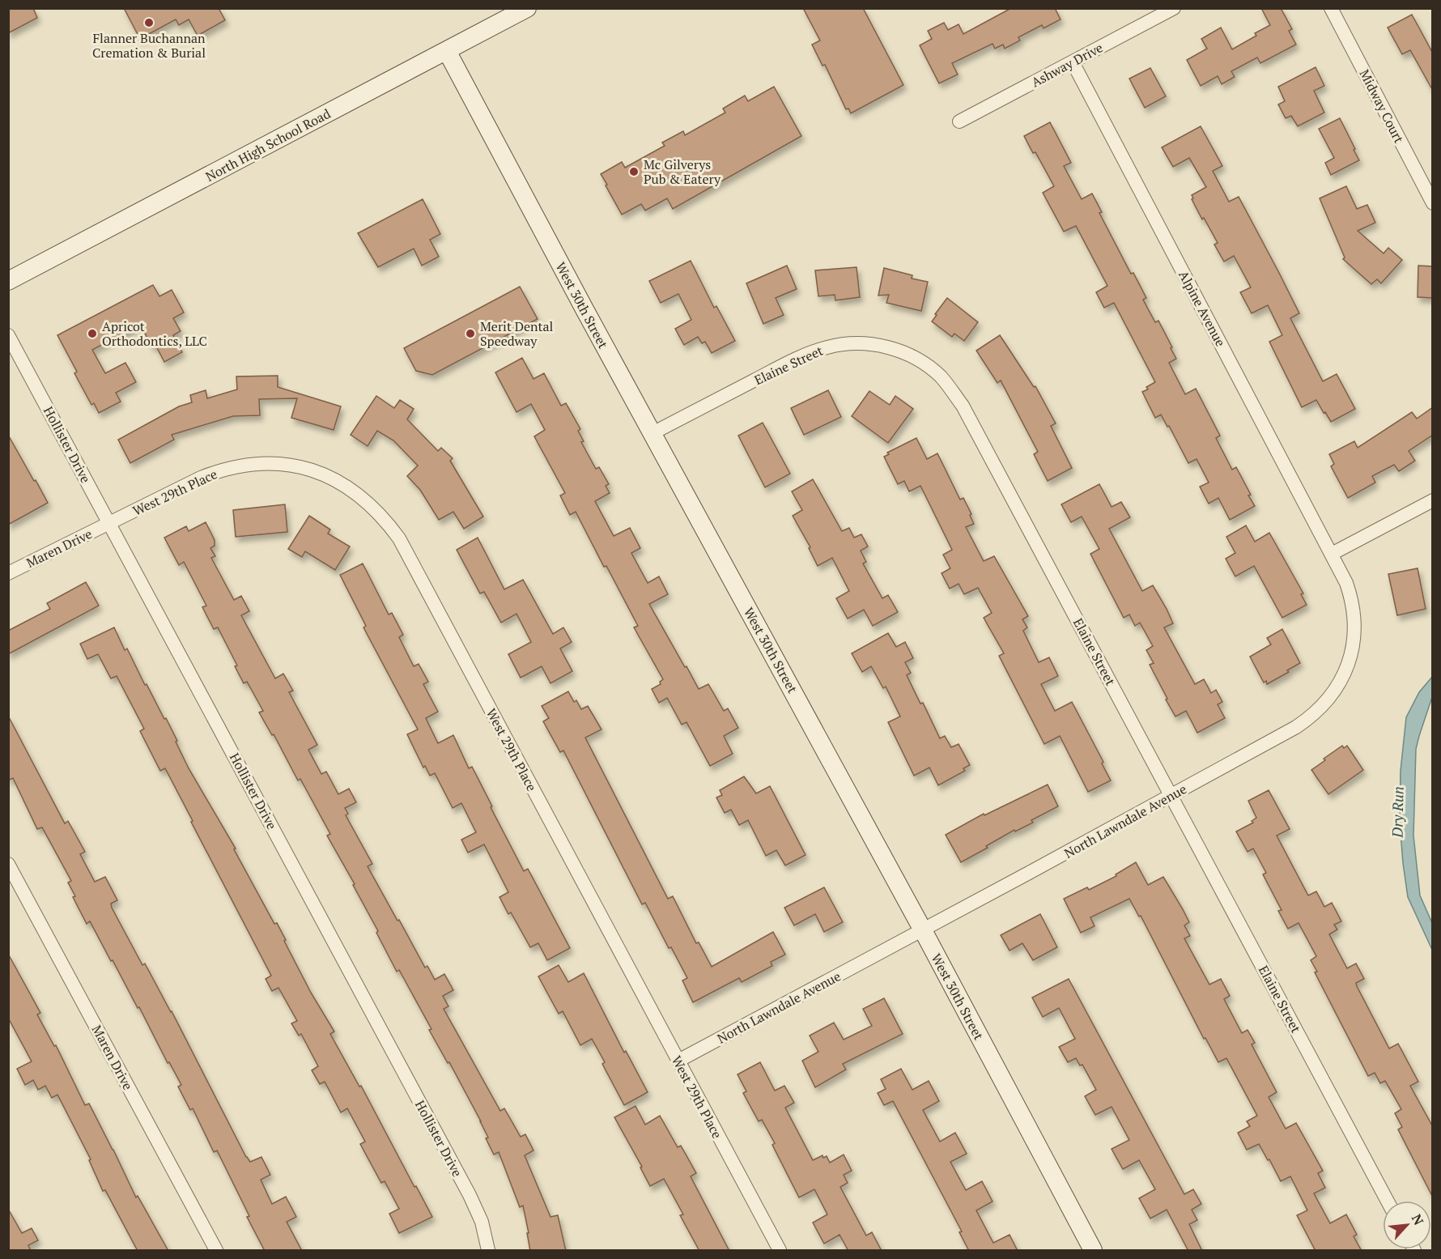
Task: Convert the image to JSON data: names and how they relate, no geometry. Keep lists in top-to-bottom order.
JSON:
{
  "streets": {
    "street": [
      "Ashway Drive",
      "Midway Court",
      "North High School Road",
      "West 30th Street",
      "Alpine Avenue",
      "Elaine Street",
      "Hollister Drive",
      "West 29th Place",
      "Maren Drive",
      "North Lawndale Avenue"
    ]
  },
  "crossings": [
    ["Ashway Drive", "Alpine Avenue"],
    ["North High School Road", "West 30th Street"],
    ["West 30th Street", "Elaine Street"],
    ["West 30th Street", "North Lawndale Avenue"],
    ["Alpine Avenue", "North Lawndale Avenue"],
    ["Elaine Street", "North Lawndale Avenue"],
    ["Hollister Drive", "West 29th Place"],
    ["Hollister Drive", "Maren Drive"],
    ["West 29th Place", "Maren Drive"],
    ["West 29th Place", "North Lawndale Avenue"]
  ],
  "water": ["Dry Run"],
  "places": [
    "Flanner Buchannan Cremation & Burial",
    "Mc Gilverys Pub & Eatery",
    "Apricot Orthodontics, LLC",
    "Merit Dental Speedway"
  ],
  "north": "top right"
}
